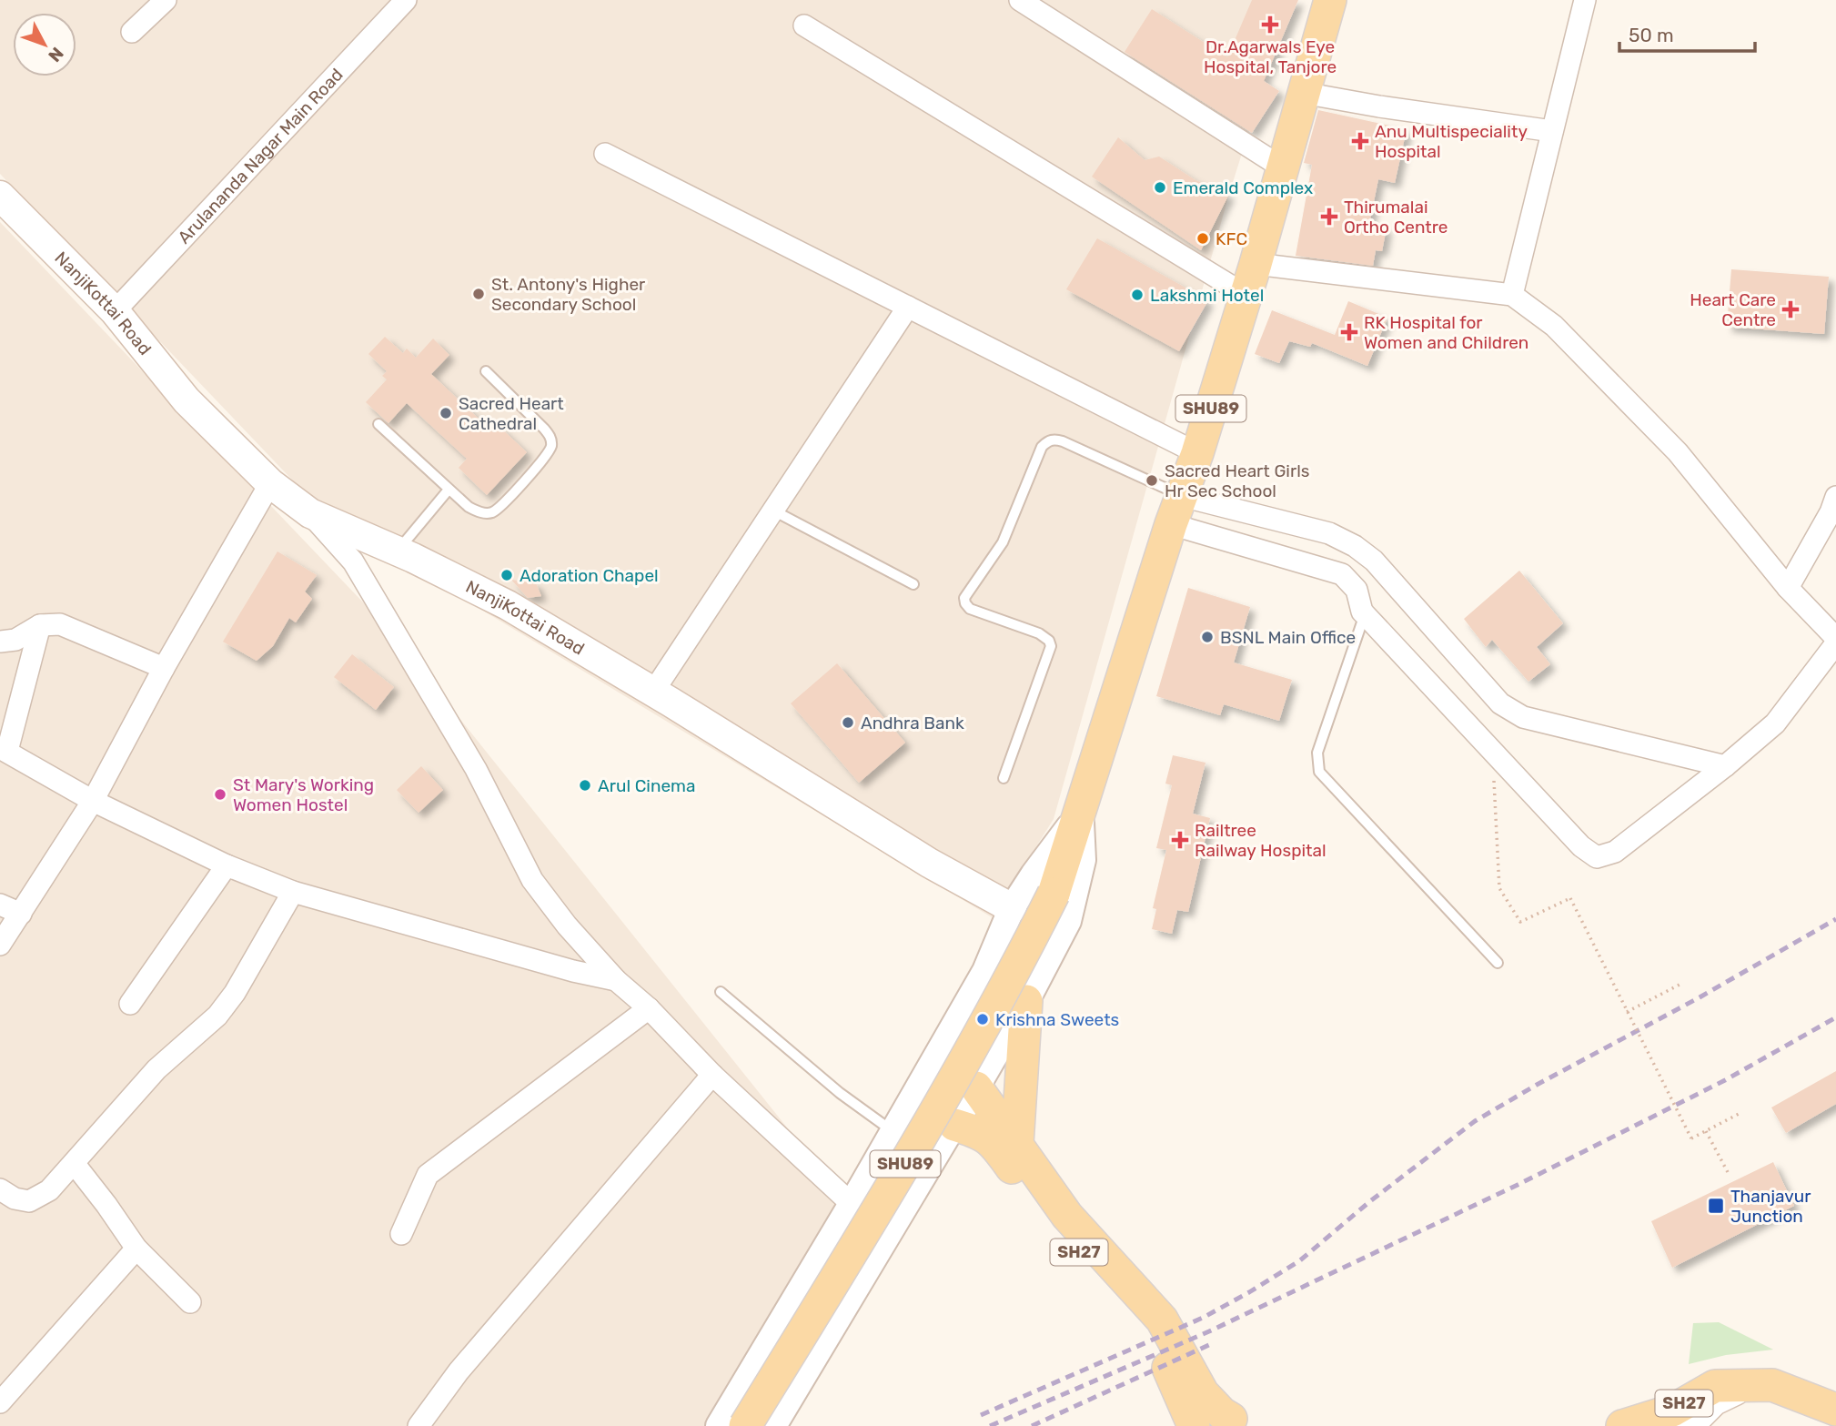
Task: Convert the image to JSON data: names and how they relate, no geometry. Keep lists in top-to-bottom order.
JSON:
{
  "streets": {
    "main road": ["NanjiKottai Road", "SHU89", "SH27"],
    "street": ["Arulananda Nagar Main Road"]
  },
  "crossings": [
    ["Arulananda Nagar Main Road", "NanjiKottai Road"]
  ],
  "places": {
    "health": [
      "Dr.Agarwals Eye Hospital, Tanjore",
      "Anu Multispeciality Hospital",
      "Thirumalai Ortho Centre",
      "Heart Care Centre",
      "RK Hospital for Women and Children",
      "Railtree Railway Hospital"
    ],
    "other": [
      "Emerald Complex",
      "KFC",
      "St. Antony's Higher Secondary School",
      "Lakshmi Hotel",
      "Sacred Heart Cathedral",
      "Sacred Heart Girls Hr Sec School",
      "Adoration Chapel",
      "BSNL Main Office",
      "Andhra Bank",
      "Arul Cinema",
      "St Mary's Working Women Hostel",
      "Krishna Sweets"
    ],
    "transit": ["Thanjavur Junction"]
  },
  "scale_bar": "50 m",
  "north": "bottom right"
}
